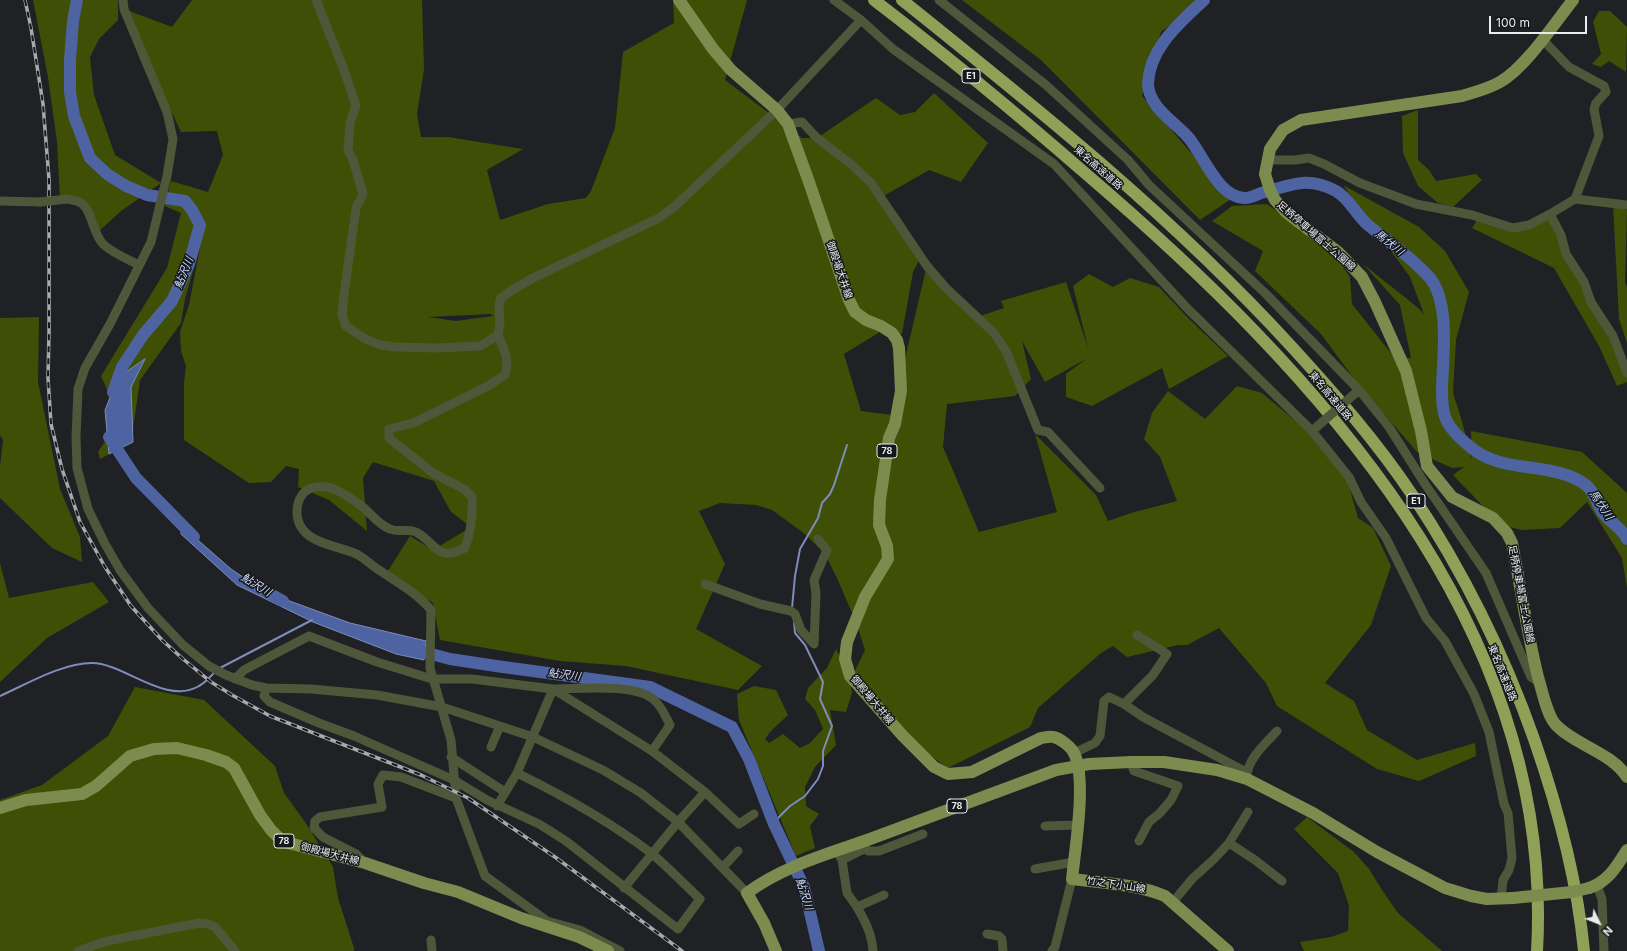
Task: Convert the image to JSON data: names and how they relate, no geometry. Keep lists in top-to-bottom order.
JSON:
{
  "streets": {
    "highway": ["E1", "東名高速道路"],
    "main road": [
      "足柄停車場富士公園線",
      "御殿場大井線",
      "78",
      "竹之下小山線"
    ]
  },
  "crossings": [
    ["78", "竹之下小山線"]
  ],
  "water": ["馬伏川", "鮎沢川"],
  "scale_bar": "100 m",
  "north": "bottom right"
}
